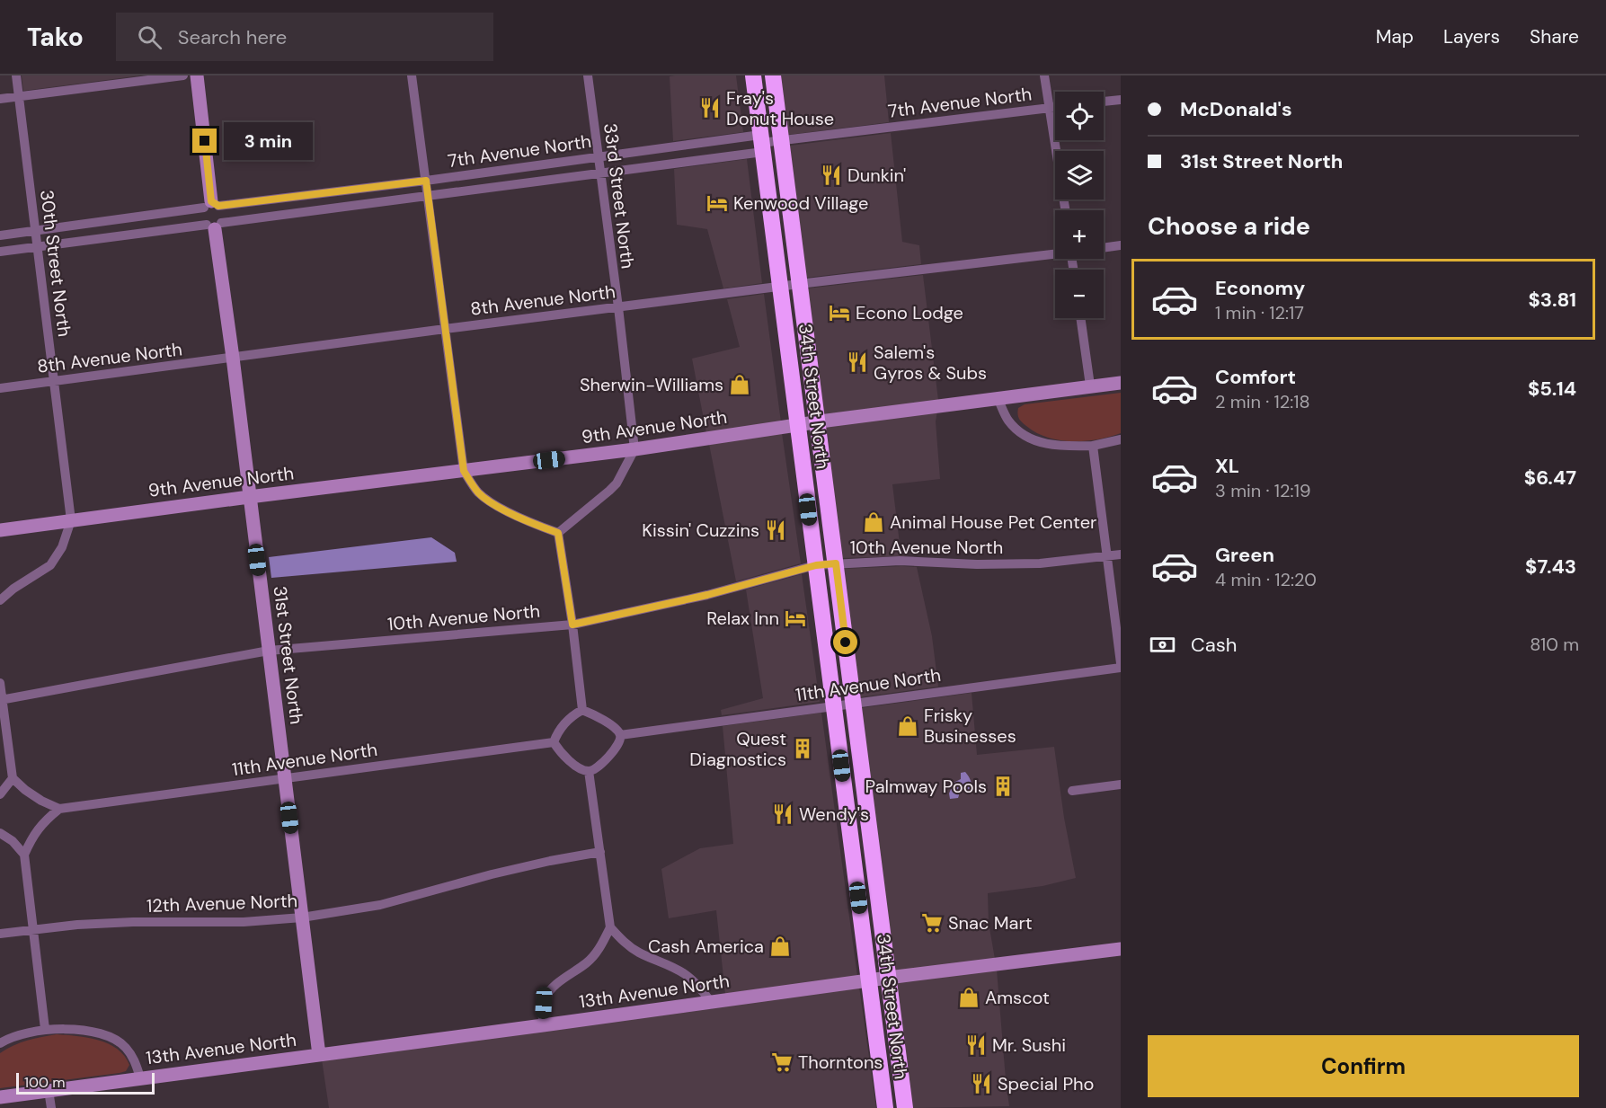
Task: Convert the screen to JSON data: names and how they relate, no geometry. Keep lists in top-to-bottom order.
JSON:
{
  "streets": {
    "highway": ["34th Street North"],
    "street": [
      "7th Avenue North",
      "33rd Street North",
      "30th Street North",
      "8th Avenue North",
      "9th Avenue North",
      "10th Avenue North",
      "31st Street North",
      "11th Avenue North",
      "12th Avenue North",
      "13th Avenue North"
    ]
  },
  "crossings": [
    ["7th Avenue North", "33rd Street North"],
    ["7th Avenue North", "30th Street North"],
    ["7th Avenue North", "34th Street North"],
    ["7th Avenue North", "31st Street North"],
    ["33rd Street North", "8th Avenue North"],
    ["33rd Street North", "9th Avenue North"],
    ["30th Street North", "8th Avenue North"],
    ["30th Street North", "9th Avenue North"],
    ["8th Avenue North", "34th Street North"],
    ["8th Avenue North", "31st Street North"],
    ["34th Street North", "9th Avenue North"],
    ["34th Street North", "10th Avenue North"],
    ["34th Street North", "11th Avenue North"],
    ["34th Street North", "13th Avenue North"],
    ["9th Avenue North", "31st Street North"],
    ["10th Avenue North", "31st Street North"],
    ["31st Street North", "11th Avenue North"],
    ["31st Street North", "12th Avenue North"],
    ["31st Street North", "13th Avenue North"]
  ],
  "places": {
    "restaurant": [
      "Fray's Donut House",
      "Dunkin'",
      "Salem's Gyros & Subs",
      "Kissin' Cuzzins",
      "Wendy's",
      "Mr. Sushi",
      "Special Pho"
    ],
    "hotel": ["Kenwood Village", "Econo Lodge", "Relax Inn"],
    "shop": [
      "Sherwin-Williams",
      "Animal House Pet Center",
      "Frisky Businesses",
      "Cash America",
      "Amscot"
    ],
    "building": ["Quest Diagnostics", "Palmway Pools"],
    "supermarket": ["Snac Mart", "Thorntons"]
  },
  "scale_bar": "100 m",
  "page": {
    "header": "Tako",
    "search": "Search here",
    "nav": ["Map", "Layers", "Share"],
    "banner": ["McDonald's", "31st Street North"],
    "map_buttons": ["+", "−"],
    "bubble": "3 min",
    "heading": "Choose a ride",
    "list": [
      {
        "name": "Economy",
        "note": "1 min · 12:17",
        "value": "$3.81"
      },
      {
        "name": "Comfort",
        "note": "2 min · 12:18",
        "value": "$5.14"
      },
      {
        "name": "XL",
        "note": "3 min · 12:19",
        "value": "$6.47"
      },
      {
        "name": "Green",
        "note": "4 min · 12:20",
        "value": "$7.43"
      }
    ],
    "pay": ["Cash", "810 m"],
    "buttons": "Confirm",
    "scale": "100 m"
  }
}
